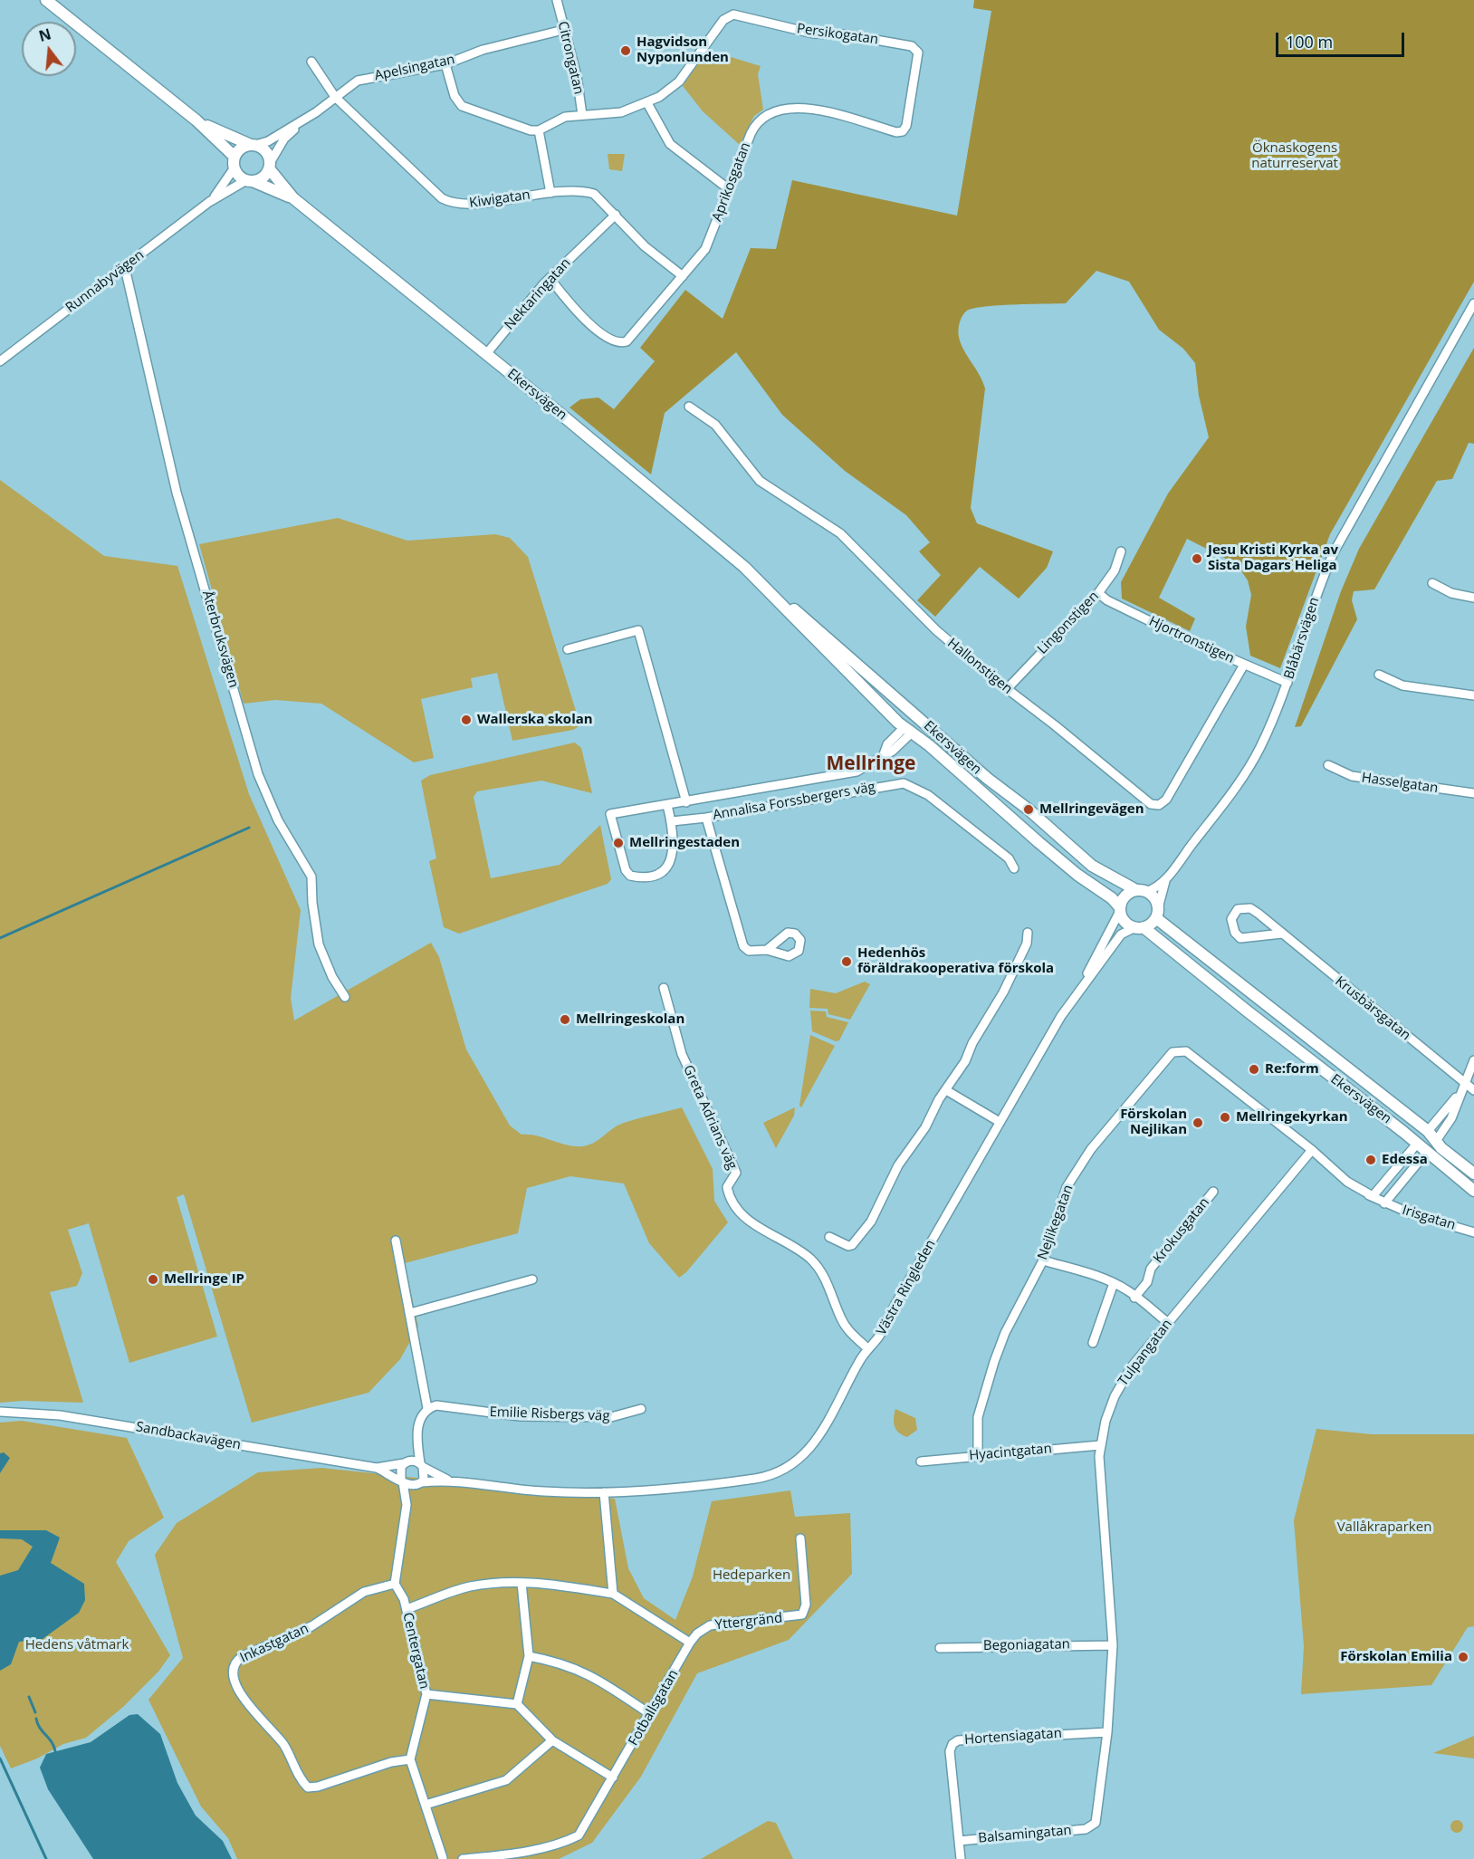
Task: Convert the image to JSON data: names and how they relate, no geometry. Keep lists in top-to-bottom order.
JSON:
{
  "streets": {
    "main road": ["Ekersvägen"],
    "street": [
      "Persikogatan",
      "Citrongatan",
      "Apelsingatan",
      "Aprikosgatan",
      "Kiwigatan",
      "Runnabyvägen",
      "Nektaringatan",
      "Lingonstigen",
      "Blåbärsvägen",
      "Återbruksvägen",
      "Hjortronstigen",
      "Hallonstigen",
      "Hasselgatan",
      "Annalisa Forssbergers väg",
      "Krusbärsgatan",
      "Greta Adrians väg",
      "Irisgatan",
      "Nejlikegatan",
      "Krokusgatan",
      "Västra Ringleden",
      "Tulpangatan",
      "Emilie Risbergs väg",
      "Sandbackavägen",
      "Hyacintgatan",
      "Yttergränd",
      "Inkastgatan",
      "Begoniagatan",
      "Centergatan",
      "Fotballsgatan",
      "Hortensiagatan",
      "Balsamingatan"
    ]
  },
  "crossings": [
    ["Persikogatan", "Citrongatan"],
    ["Persikogatan", "Aprikosgatan"],
    ["Citrongatan", "Apelsingatan"],
    ["Apelsingatan", "Kiwigatan"],
    ["Apelsingatan", "Runnabyvägen"],
    ["Apelsingatan", "Ekersvägen"],
    ["Aprikosgatan", "Kiwigatan"],
    ["Aprikosgatan", "Nektaringatan"],
    ["Kiwigatan", "Nektaringatan"],
    ["Runnabyvägen", "Ekersvägen"],
    ["Runnabyvägen", "Återbruksvägen"],
    ["Nektaringatan", "Ekersvägen"],
    ["Ekersvägen", "Blåbärsvägen"],
    ["Ekersvägen", "Irisgatan"],
    ["Ekersvägen", "Västra Ringleden"],
    ["Lingonstigen", "Hjortronstigen"],
    ["Lingonstigen", "Hallonstigen"],
    ["Blåbärsvägen", "Hjortronstigen"],
    ["Blåbärsvägen", "Västra Ringleden"],
    ["Hjortronstigen", "Hallonstigen"],
    ["Greta Adrians väg", "Västra Ringleden"],
    ["Irisgatan", "Nejlikegatan"],
    ["Nejlikegatan", "Tulpangatan"],
    ["Nejlikegatan", "Hyacintgatan"],
    ["Tulpangatan", "Hyacintgatan"],
    ["Tulpangatan", "Begoniagatan"],
    ["Tulpangatan", "Hortensiagatan"],
    ["Tulpangatan", "Balsamingatan"],
    ["Yttergränd", "Fotballsgatan"],
    ["Inkastgatan", "Centergatan"],
    ["Hortensiagatan", "Balsamingatan"]
  ],
  "districts": ["Mellringe"],
  "parks": [
    "Öknaskogens naturreservat",
    "Vallåkraparken",
    "Hedeparken",
    "Hedens våtmark"
  ],
  "places": [
    "Hagvidson Nyponlunden",
    "Jesu Kristi Kyrka av Sista Dagars Heliga",
    "Wallerska skolan",
    "Mellringevägen",
    "Mellringestaden",
    "Hedenhös föräldrakooperativa förskola",
    "Mellringeskolan",
    "Re:form",
    "Mellringekyrkan",
    "Förskolan Nejlikan",
    "Edessa",
    "Mellringe IP",
    "Förskolan Emilia"
  ],
  "scale_bar": "100 m",
  "north": "top"
}
